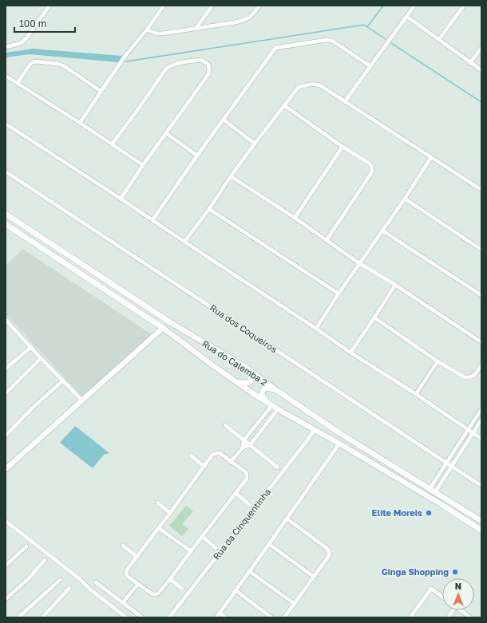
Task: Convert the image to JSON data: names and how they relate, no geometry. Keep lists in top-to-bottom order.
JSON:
{
  "streets": {
    "main road": ["Rua do Calemba 2"],
    "street": ["Rua dos Coqueiros", "Rua da Cinquentinha"]
  },
  "crossings": [
    ["Rua do Calemba 2", "Rua da Cinquentinha"]
  ],
  "places": ["Elite Moreis", "Ginga Shopping"],
  "scale_bar": "100 m",
  "north": "top"
}
